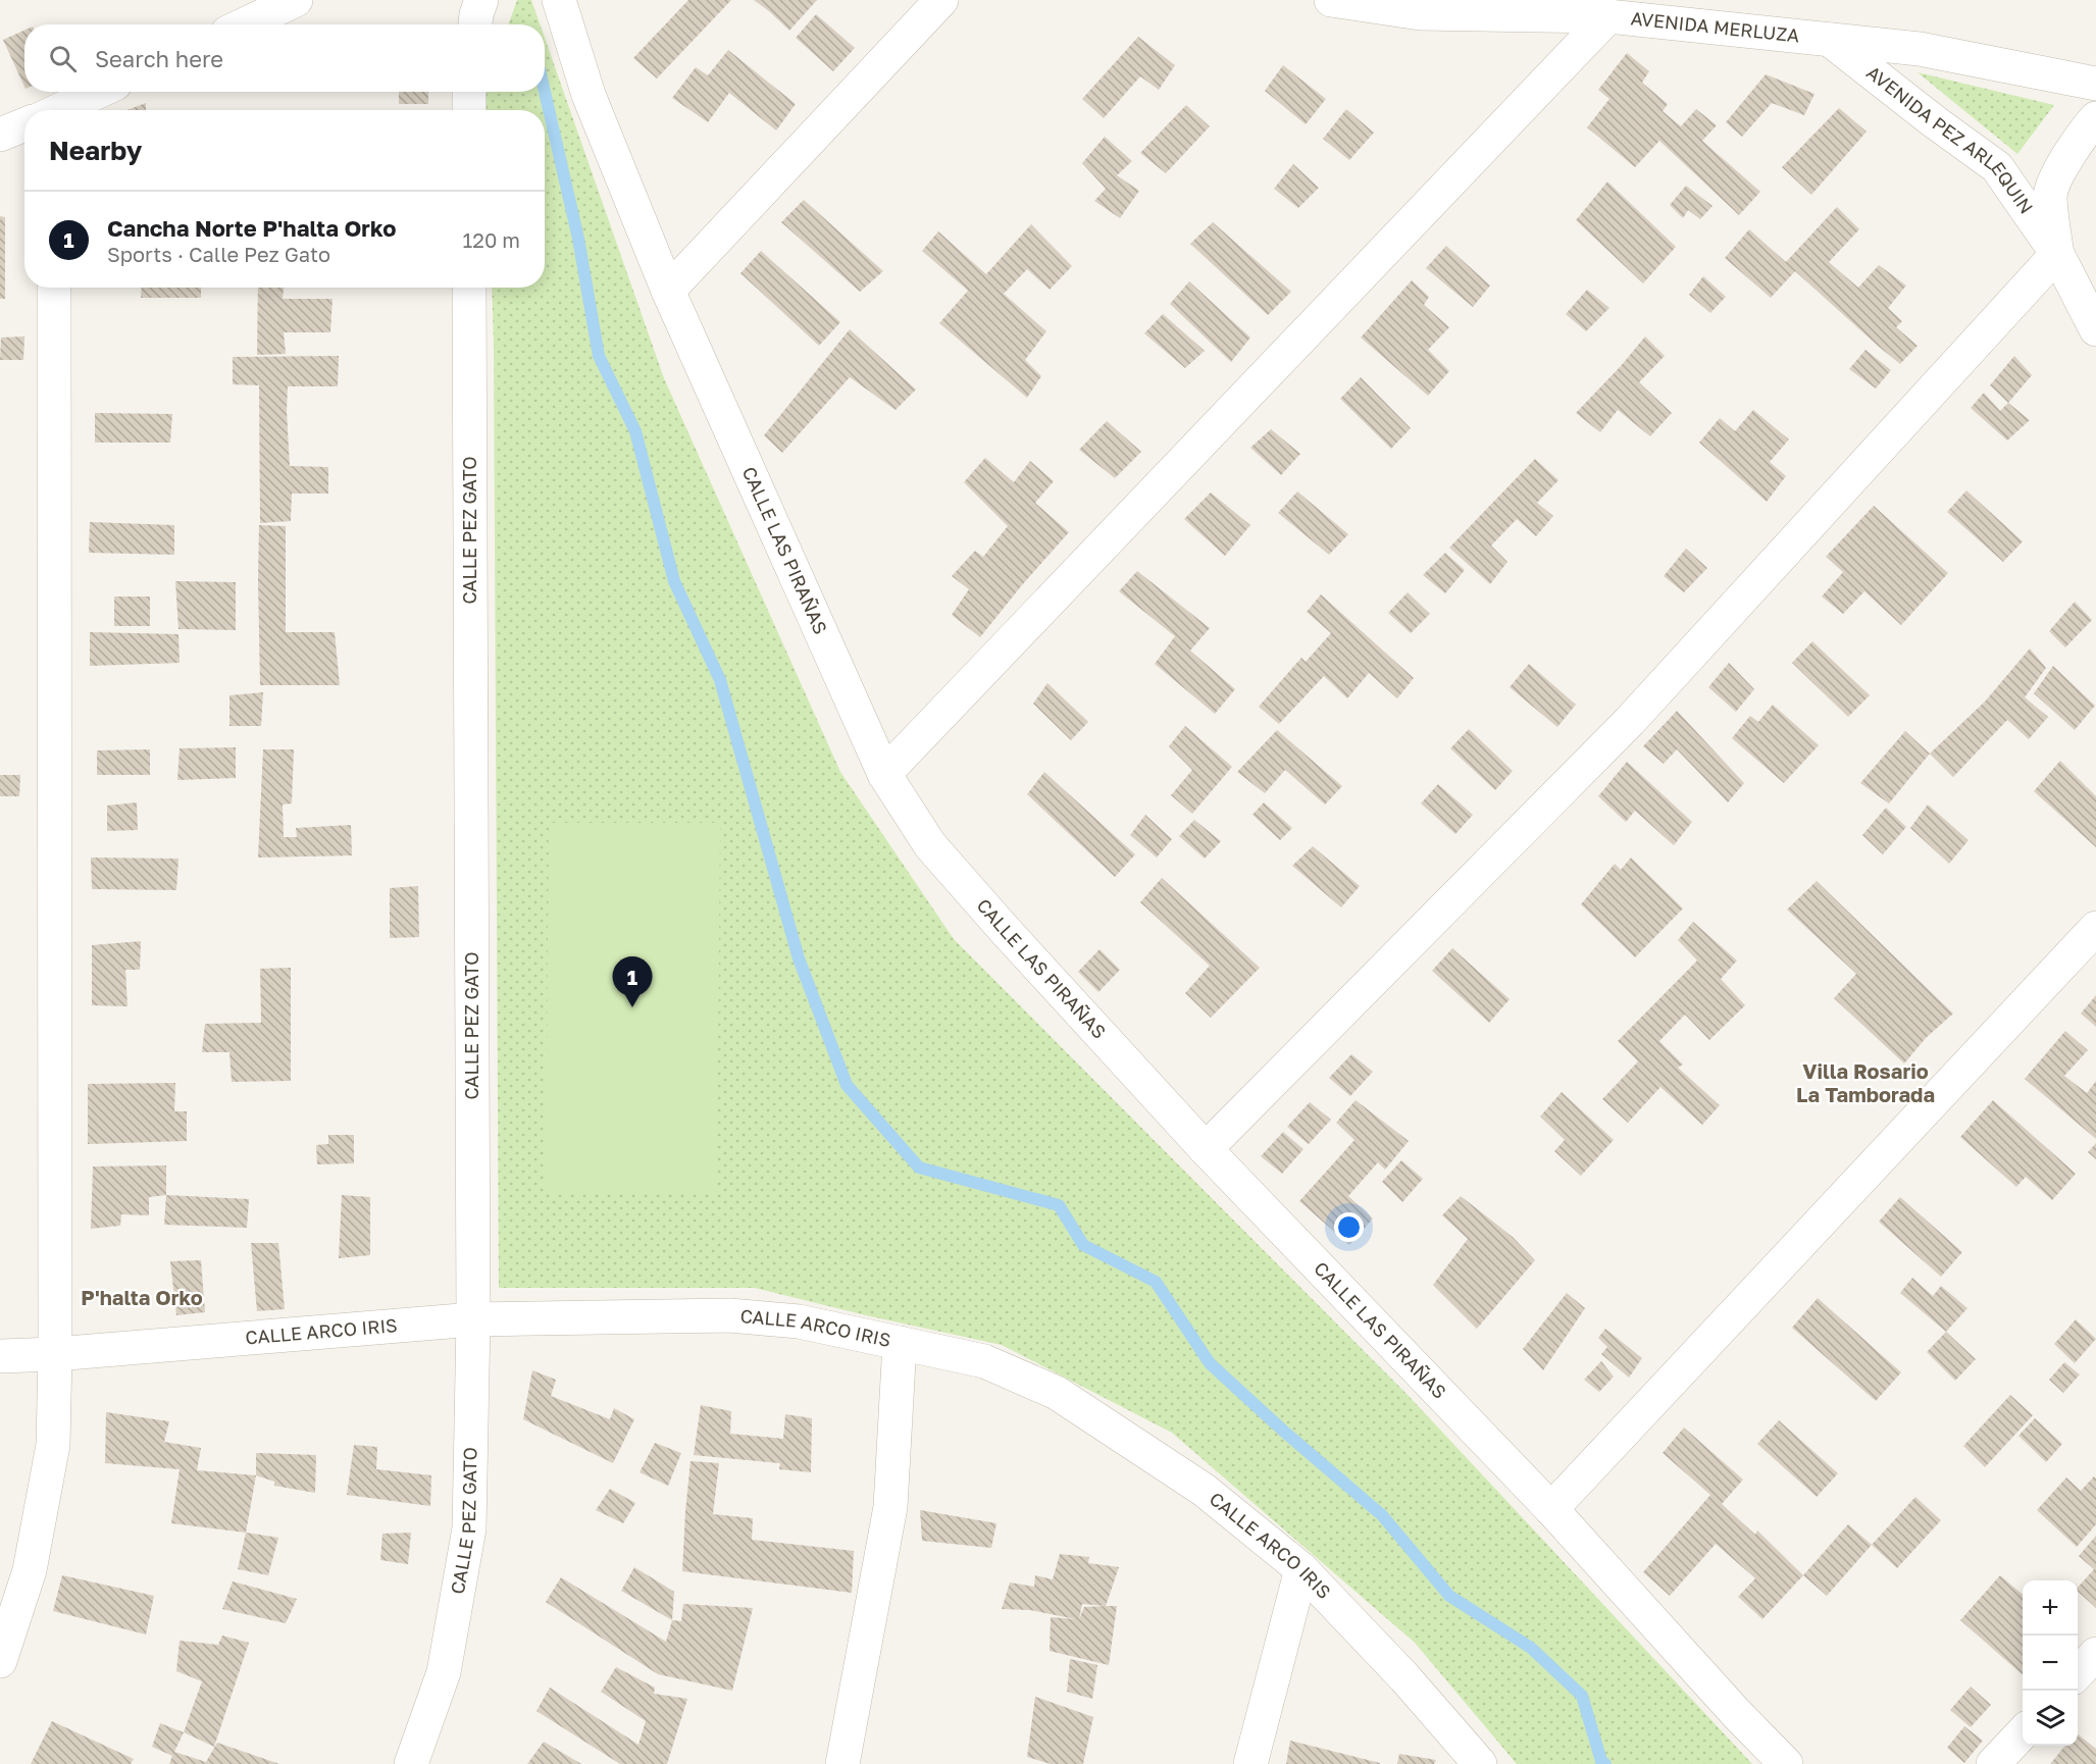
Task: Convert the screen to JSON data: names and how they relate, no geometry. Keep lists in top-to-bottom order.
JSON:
{
  "streets": {
    "street": [
      "AVENIDA MERLUZA",
      "AVENIDA PEZ ARLEQUIN",
      "CALLE PEZ GATO",
      "CALLE LAS PIRAÑAS",
      "CALLE ARCO IRIS"
    ]
  },
  "crossings": [
    ["AVENIDA MERLUZA", "AVENIDA PEZ ARLEQUIN"],
    ["CALLE PEZ GATO", "CALLE ARCO IRIS"]
  ],
  "districts": ["Villa Rosario La Tamborada", "P'halta Orko"],
  "page": {
    "search": "Search here",
    "heading": "Nearby",
    "list": [
      {
        "mark": "1",
        "name": "Cancha Norte P'halta Orko",
        "note": "Sports · Calle Pez Gato",
        "value": "120 m"
      }
    ],
    "pins": "1",
    "map_buttons": ["+", "−"]
  }
}
